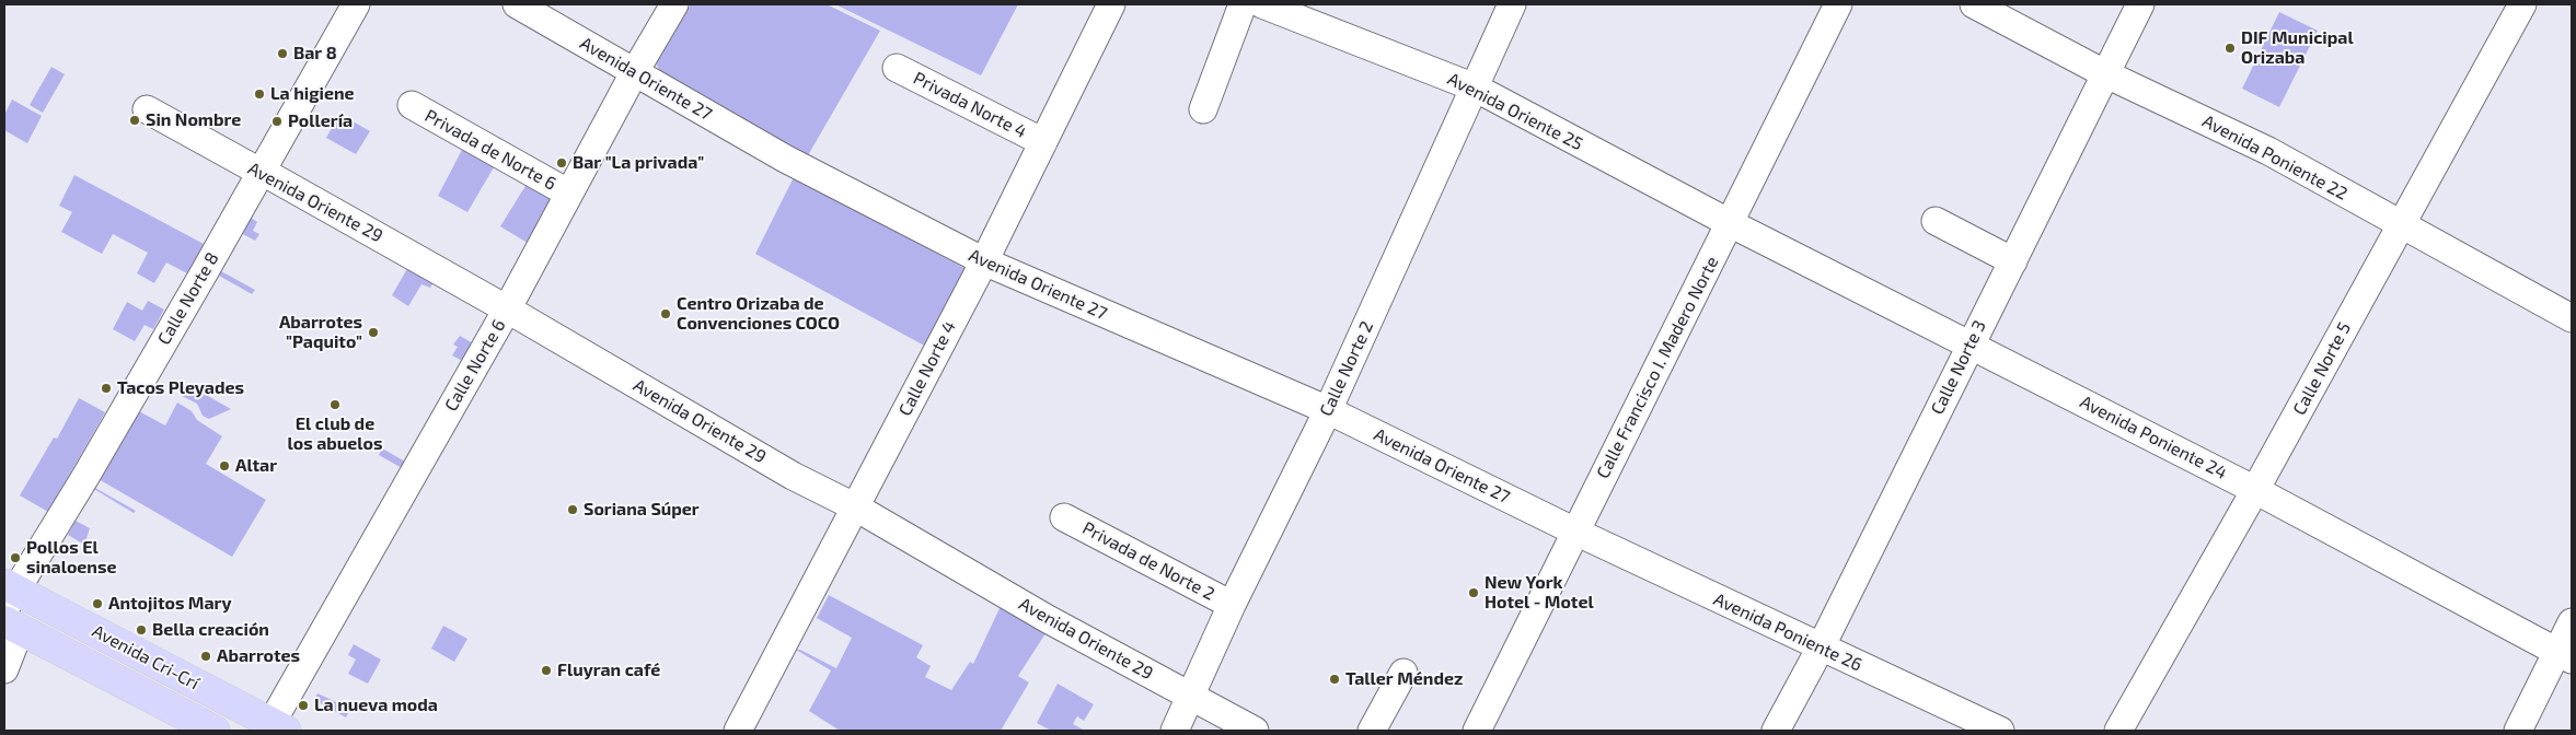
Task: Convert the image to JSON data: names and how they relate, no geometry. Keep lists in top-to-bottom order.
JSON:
{
  "streets": {
    "main road": ["Avenida Cri-Crí"],
    "street": [
      "Avenida Oriente 27",
      "Privada Norte 4",
      "Avenida Oriente 25",
      "Privada de Norte 6",
      "Avenida Poniente 22",
      "Avenida Oriente 29",
      "Calle Norte 8",
      "Calle Norte 6",
      "Calle Francisco I. Madero Norte",
      "Calle Norte 3",
      "Calle Norte 4",
      "Calle Norte 2",
      "Calle Norte 5",
      "Avenida Poniente 24",
      "Privada de Norte 2",
      "Avenida Poniente 26"
    ]
  },
  "crossings": [
    ["Avenida Oriente 27", "Calle Norte 6"],
    ["Avenida Oriente 27", "Calle Francisco I. Madero Norte"],
    ["Avenida Oriente 27", "Calle Norte 4"],
    ["Avenida Oriente 27", "Calle Norte 2"],
    ["Avenida Oriente 27", "Avenida Poniente 26"],
    ["Privada Norte 4", "Calle Norte 4"],
    ["Avenida Oriente 25", "Calle Francisco I. Madero Norte"],
    ["Avenida Oriente 25", "Calle Norte 2"],
    ["Avenida Oriente 25", "Avenida Poniente 24"],
    ["Privada de Norte 6", "Calle Norte 6"],
    ["Avenida Poniente 22", "Calle Norte 3"],
    ["Avenida Poniente 22", "Calle Norte 5"],
    ["Avenida Oriente 29", "Calle Norte 8"],
    ["Avenida Oriente 29", "Calle Norte 6"],
    ["Avenida Oriente 29", "Calle Norte 4"],
    ["Avenida Oriente 29", "Calle Norte 2"],
    ["Calle Norte 8", "Avenida Cri-Crí"],
    ["Calle Norte 6", "Avenida Cri-Crí"],
    ["Calle Francisco I. Madero Norte", "Avenida Poniente 24"],
    ["Calle Francisco I. Madero Norte", "Avenida Poniente 26"],
    ["Calle Norte 3", "Avenida Poniente 24"],
    ["Calle Norte 3", "Avenida Poniente 26"],
    ["Calle Norte 2", "Privada de Norte 2"],
    ["Calle Norte 5", "Avenida Poniente 24"]
  ],
  "places": [
    "DIF Municipal Orizaba",
    "Bar 8",
    "La higiene",
    "Sin Nombre",
    "Pollería",
    "Bar \"La privada\"",
    "Centro Orizaba de Convenciones COCO",
    "Abarrotes \"Paquito\"",
    "Tacos Pleyades",
    "El club de los abuelos",
    "Altar",
    "Soriana Súper",
    "Pollos El sinaloense",
    "New York Hotel - Motel",
    "Antojitos Mary",
    "Bella creación",
    "Abarrotes",
    "Fluyran café",
    "Taller Méndez",
    "La nueva moda"
  ]
}
